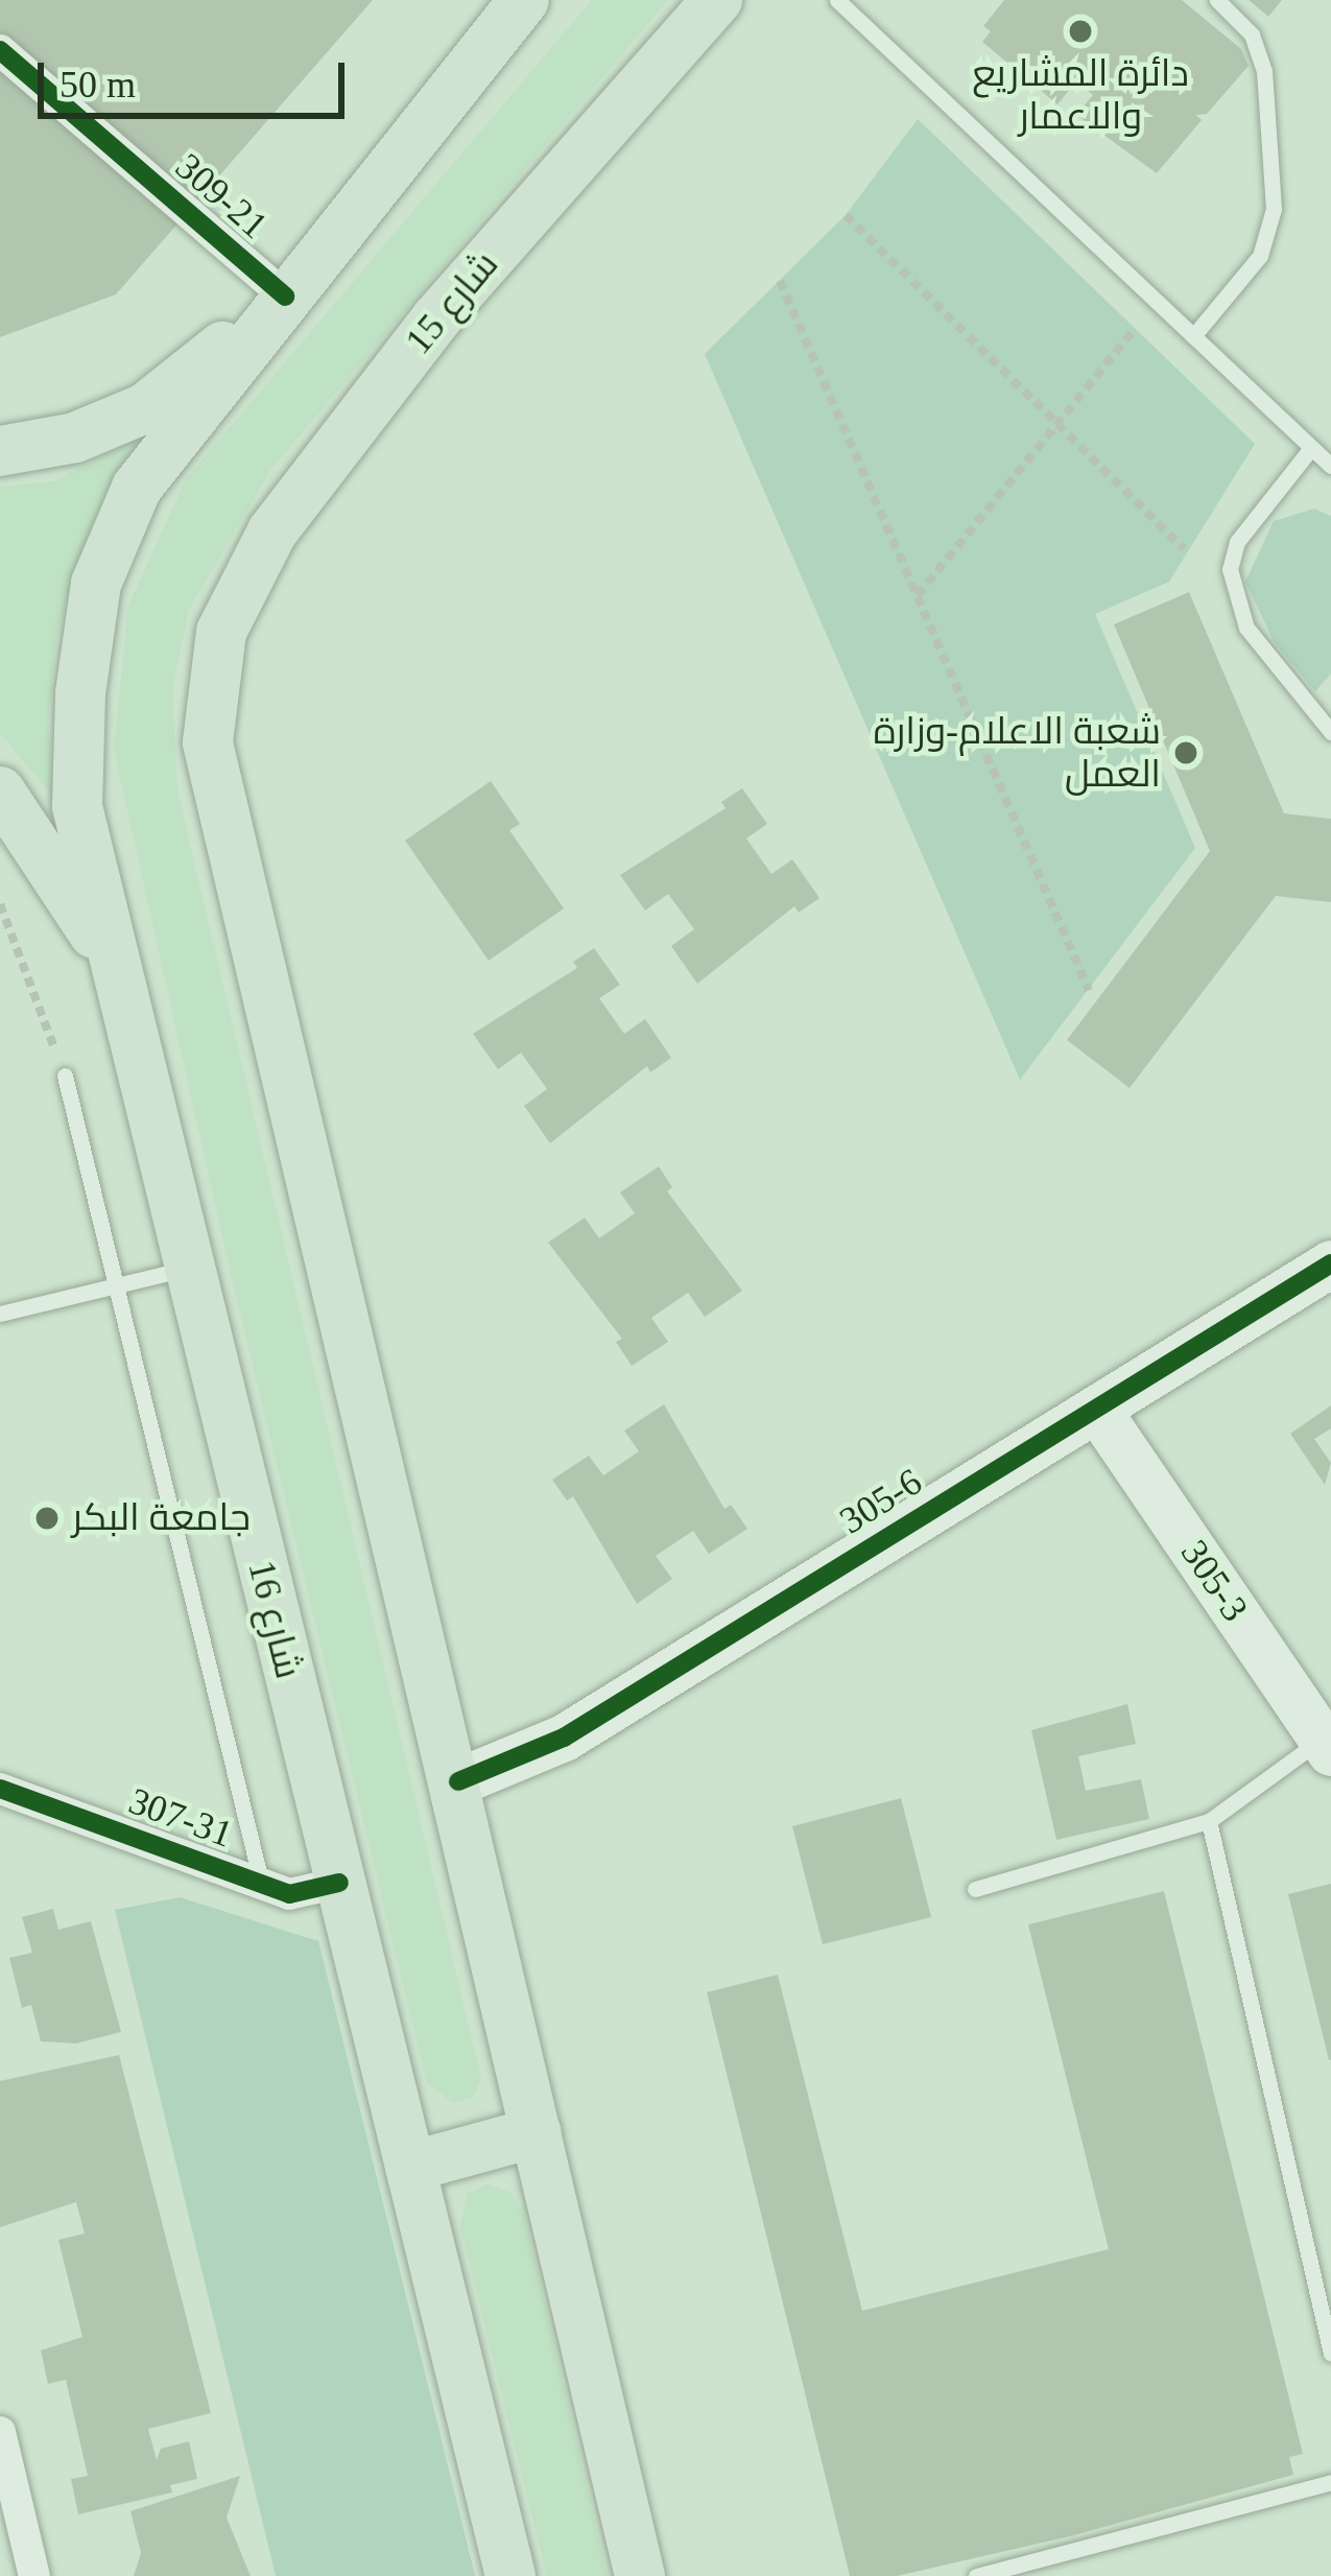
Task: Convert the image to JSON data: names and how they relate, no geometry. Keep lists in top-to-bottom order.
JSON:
{
  "streets": {
    "main road": ["شارع 15", "شارع 16"],
    "street": [
      "309-21",
      "305-6",
      "305-3",
      "307-31"
    ]
  },
  "crossings": [
    ["309-21", "شارع 16"],
    ["شارع 15", "305-6"],
    ["305-6", "305-3"],
    ["شارع 16", "307-31"]
  ],
  "places": ["دائرة المشاريع والاعمار", "شعبة الاعلام-وزارة العمل", "جامعة البكر"],
  "scale_bar": "50 m"
}
